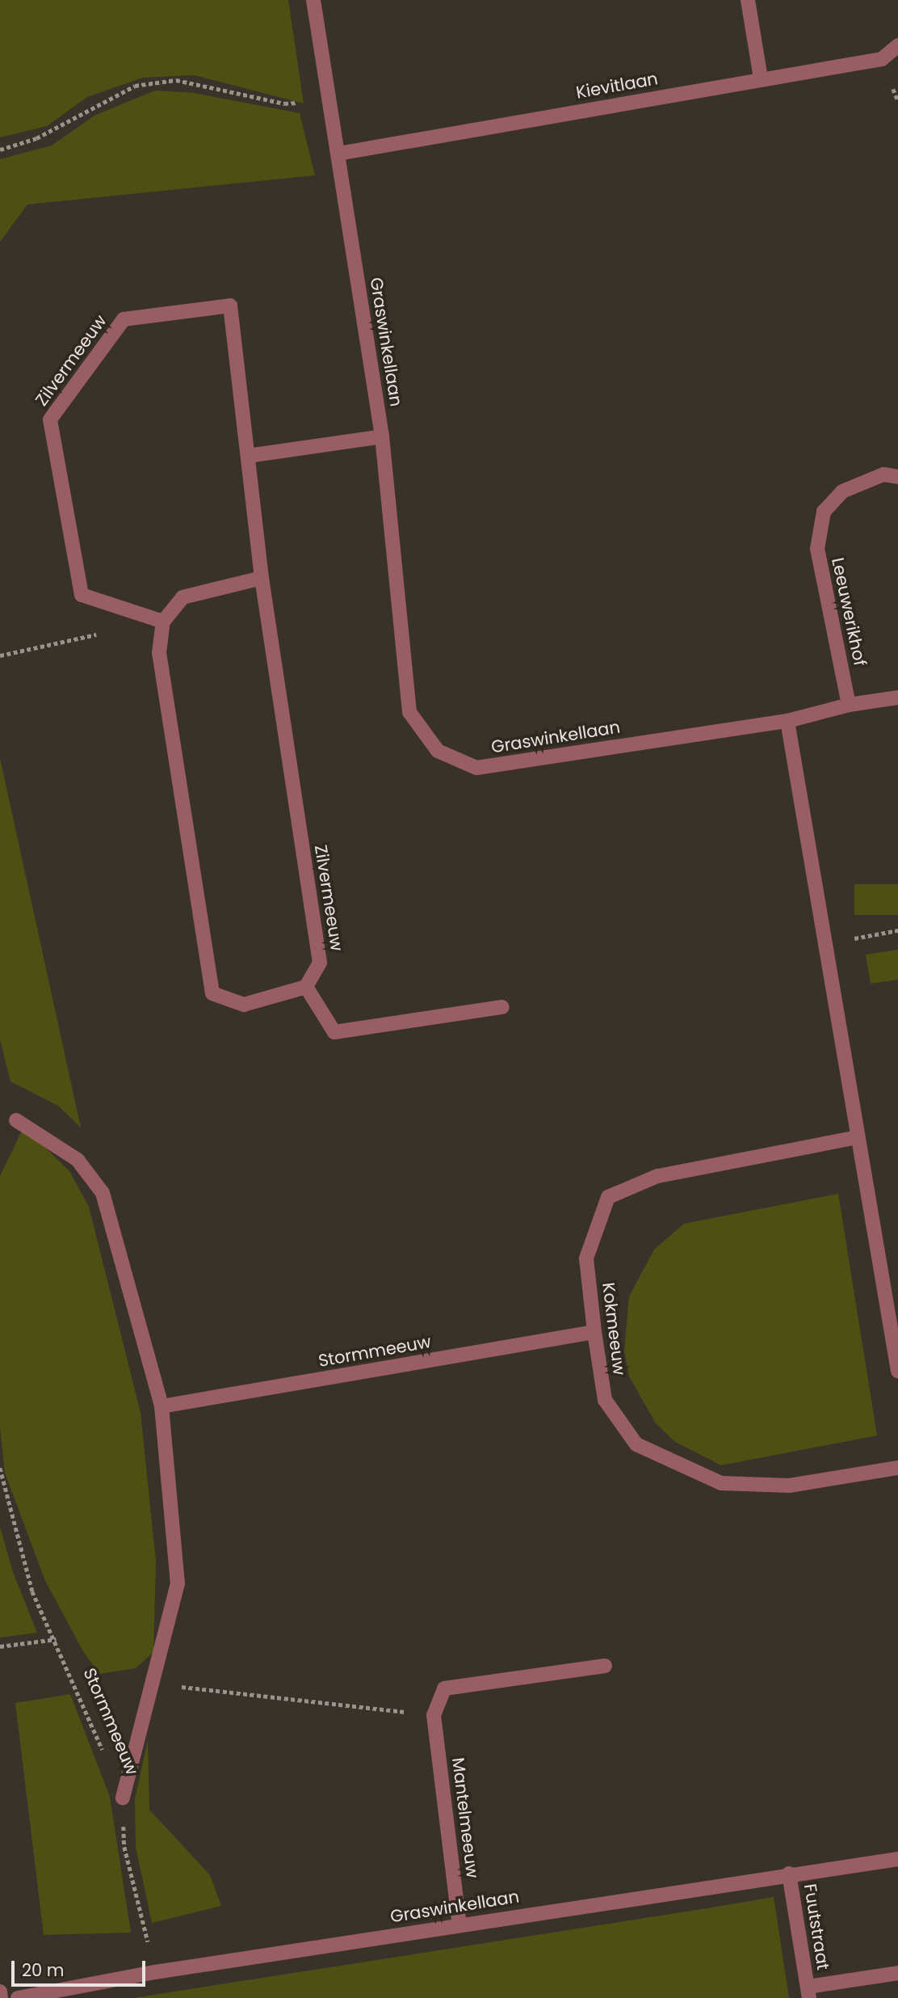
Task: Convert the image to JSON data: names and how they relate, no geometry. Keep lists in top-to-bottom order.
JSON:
{
  "streets": {
    "street": [
      "Kievitlaan",
      "Graswinkellaan",
      "Zilvermeeuw",
      "Leeuwerikhof",
      "Kokmeeuw",
      "Stormmeeuw",
      "Mantelmeeuw",
      "Fuutstraat"
    ]
  },
  "crossings": [
    ["Kievitlaan", "Graswinkellaan"],
    ["Graswinkellaan", "Stormmeeuw"],
    ["Graswinkellaan", "Mantelmeeuw"],
    ["Graswinkellaan", "Fuutstraat"],
    ["Kokmeeuw", "Stormmeeuw"]
  ],
  "scale_bar": "20 m"
}
